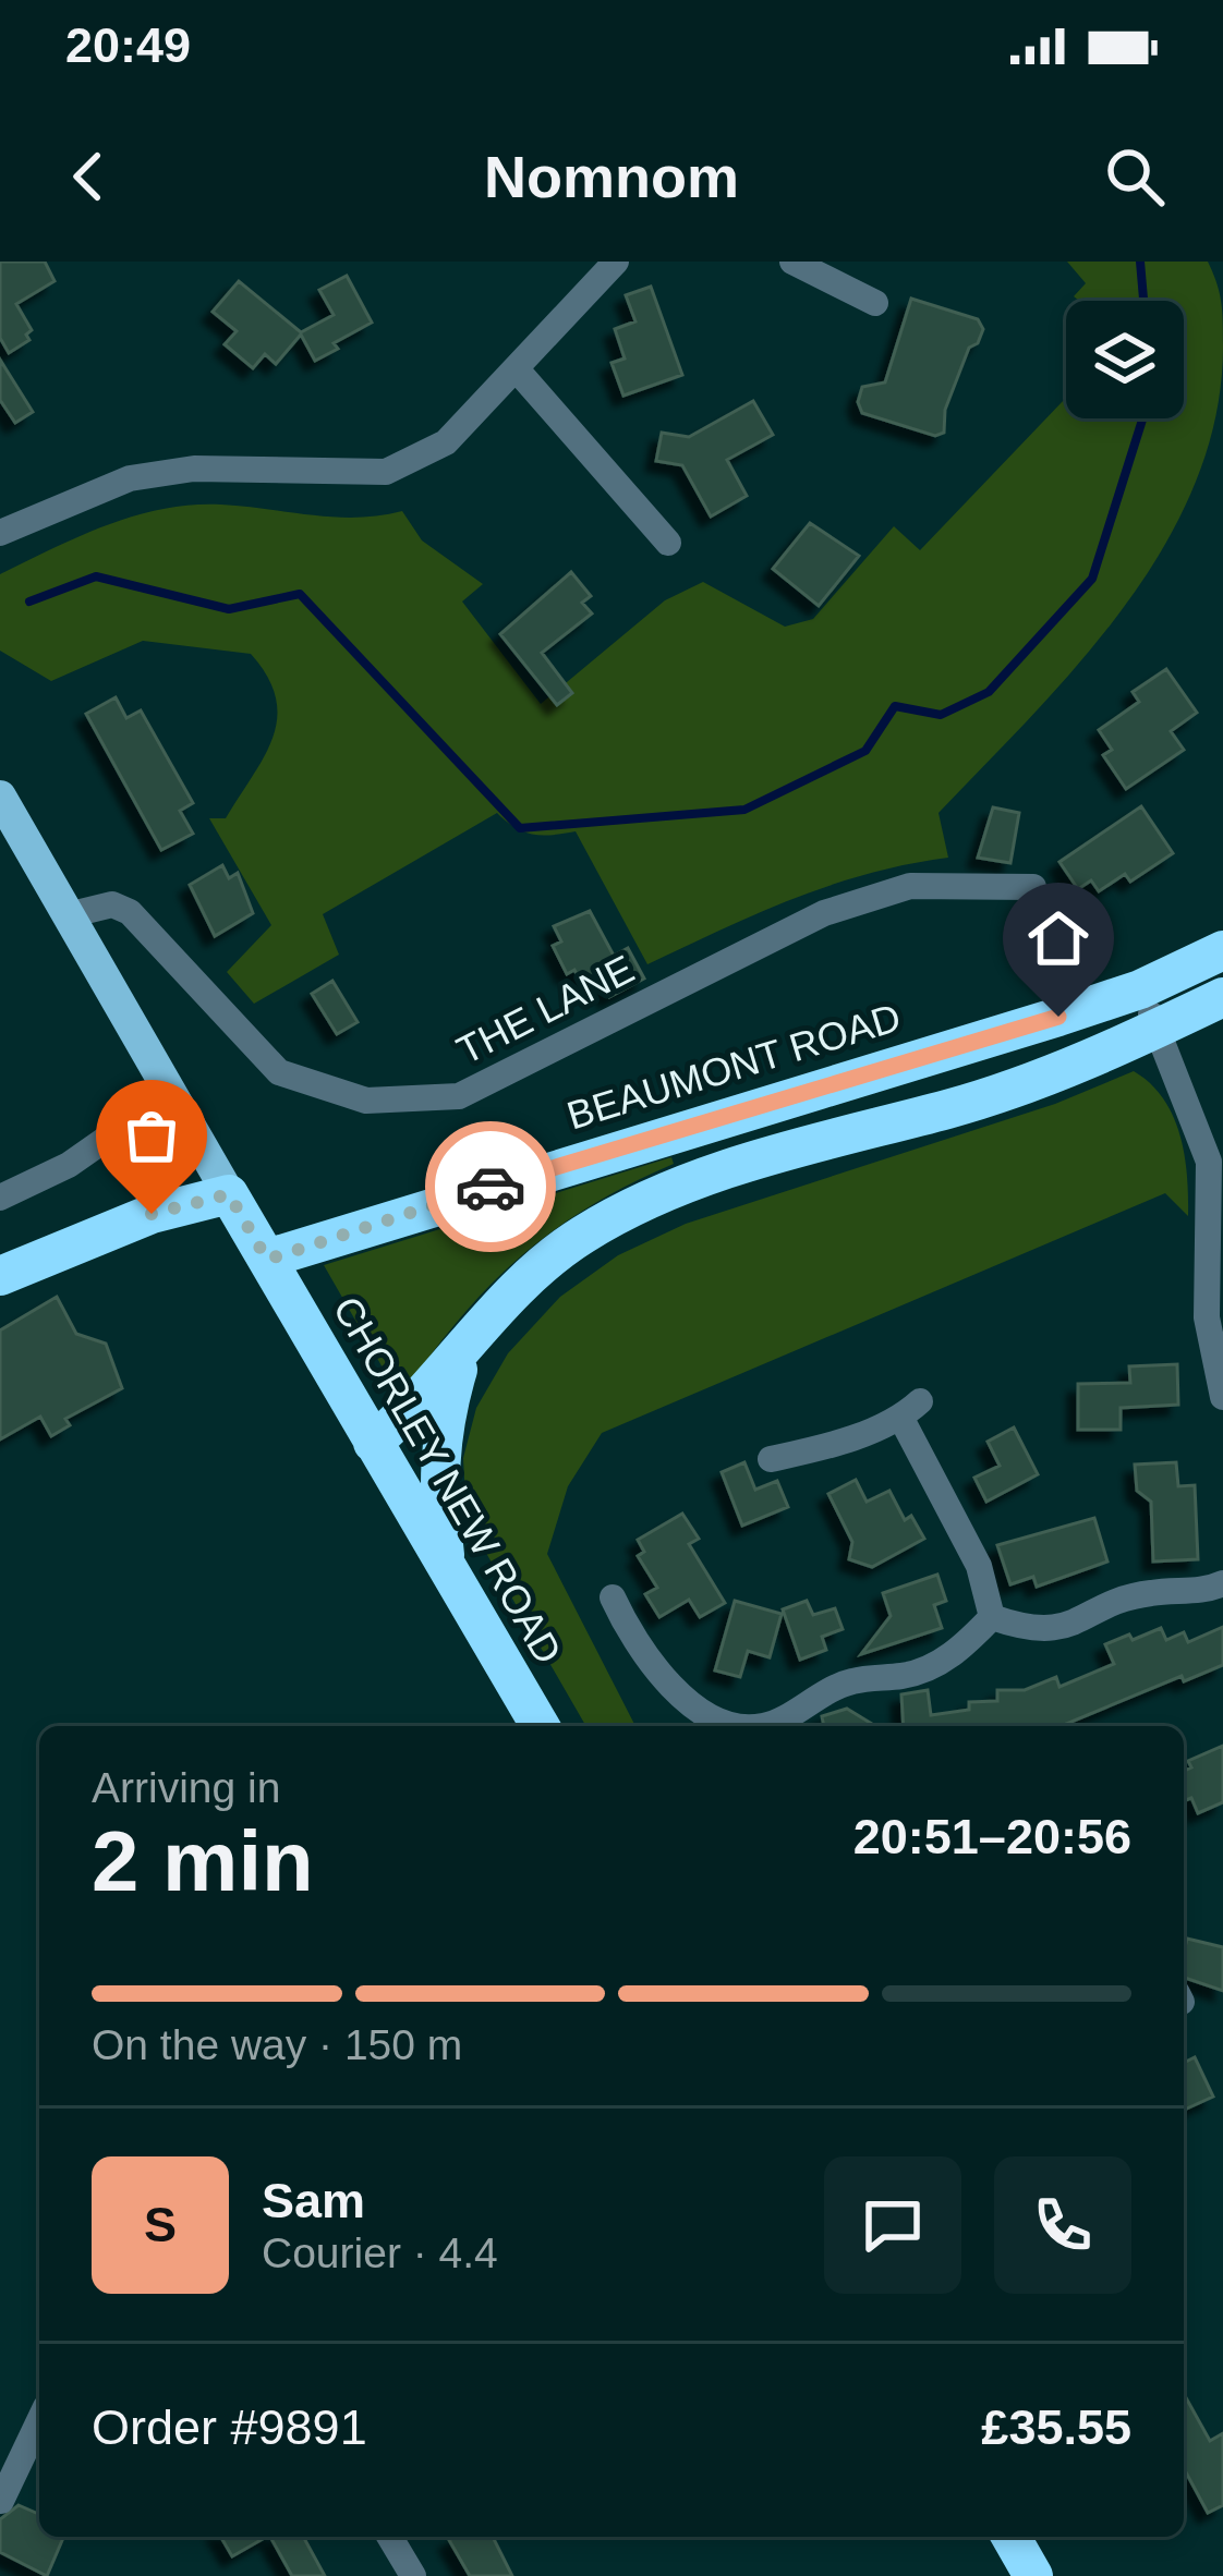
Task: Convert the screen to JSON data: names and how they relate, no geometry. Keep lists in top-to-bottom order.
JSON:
{
  "streets": {
    "highway": ["BEAUMONT ROAD", "CHORLEY NEW ROAD"],
    "street": ["THE LANE"]
  },
  "crossings": [
    ["THE LANE", "CHORLEY NEW ROAD"],
    ["BEAUMONT ROAD", "CHORLEY NEW ROAD"]
  ],
  "page": {
    "status": "20:49",
    "header": "Nomnom",
    "heading": ["2 min", "Arriving in", "20:51–20:56"],
    "panel": [
      "Sam",
      "Courier · 4.4",
      "Order #9891",
      "£35.55"
    ],
    "bar": "On the way · 150 m",
    "round": "S"
  }
}
